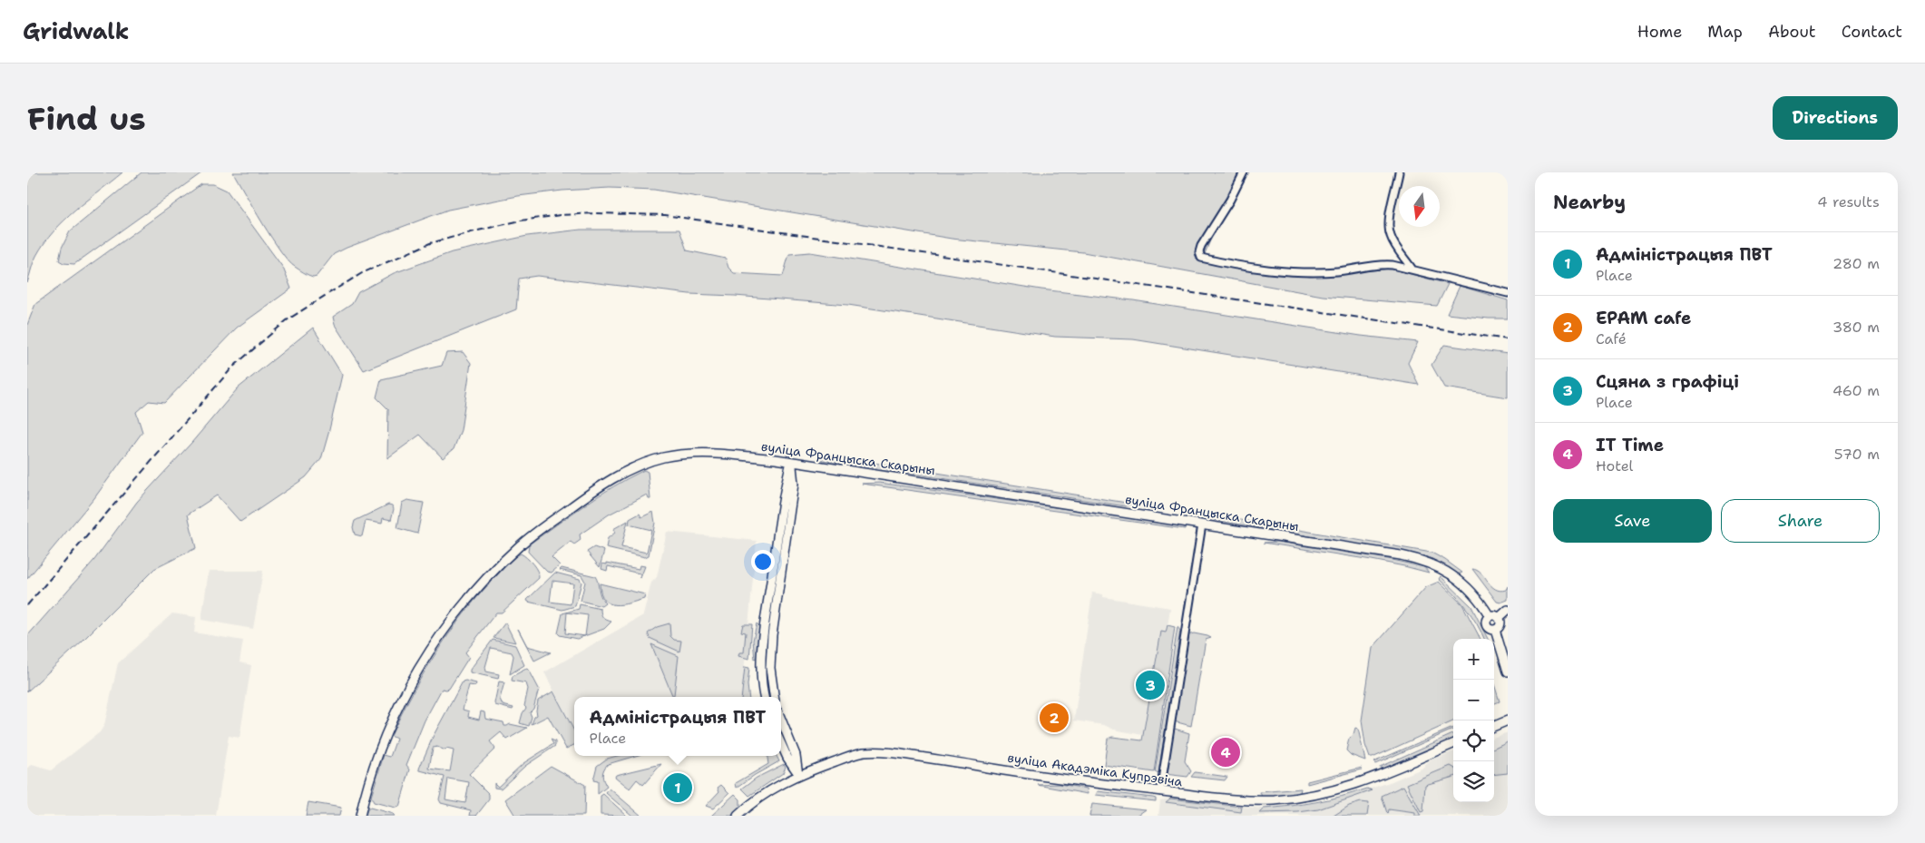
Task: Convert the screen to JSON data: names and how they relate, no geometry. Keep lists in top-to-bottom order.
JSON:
{
  "streets": {
    "main road": ["вуліца Францыска Скарыны", "вуліца Акадэміка Купрэвіча"]
  },
  "north": "bottom",
  "page": {
    "header": "Gridwalk",
    "nav": [
      "Home",
      "Map",
      "About",
      "Contact"
    ],
    "buttons": [
      "Directions",
      ["Save", "Share"]
    ],
    "title": "Find us",
    "heading": ["Nearby", "4 results"],
    "list": [
      {
        "mark": "1",
        "name": "Адміністрацыя ПВТ",
        "note": "Place",
        "value": "280 m"
      },
      {
        "mark": "2",
        "name": "EPAM cafe",
        "note": "Café",
        "value": "380 m"
      },
      {
        "mark": "3",
        "name": "Сцяна з графіці",
        "note": "Place",
        "value": "460 m"
      },
      {
        "mark": "4",
        "name": "IT Time",
        "note": "Hotel",
        "value": "570 m"
      }
    ],
    "map_buttons": ["+", "−"],
    "pins": [
      "3",
      "2",
      "4",
      "1"
    ],
    "popup": ["Адміністрацыя ПВТ", "Place"]
  }
}
